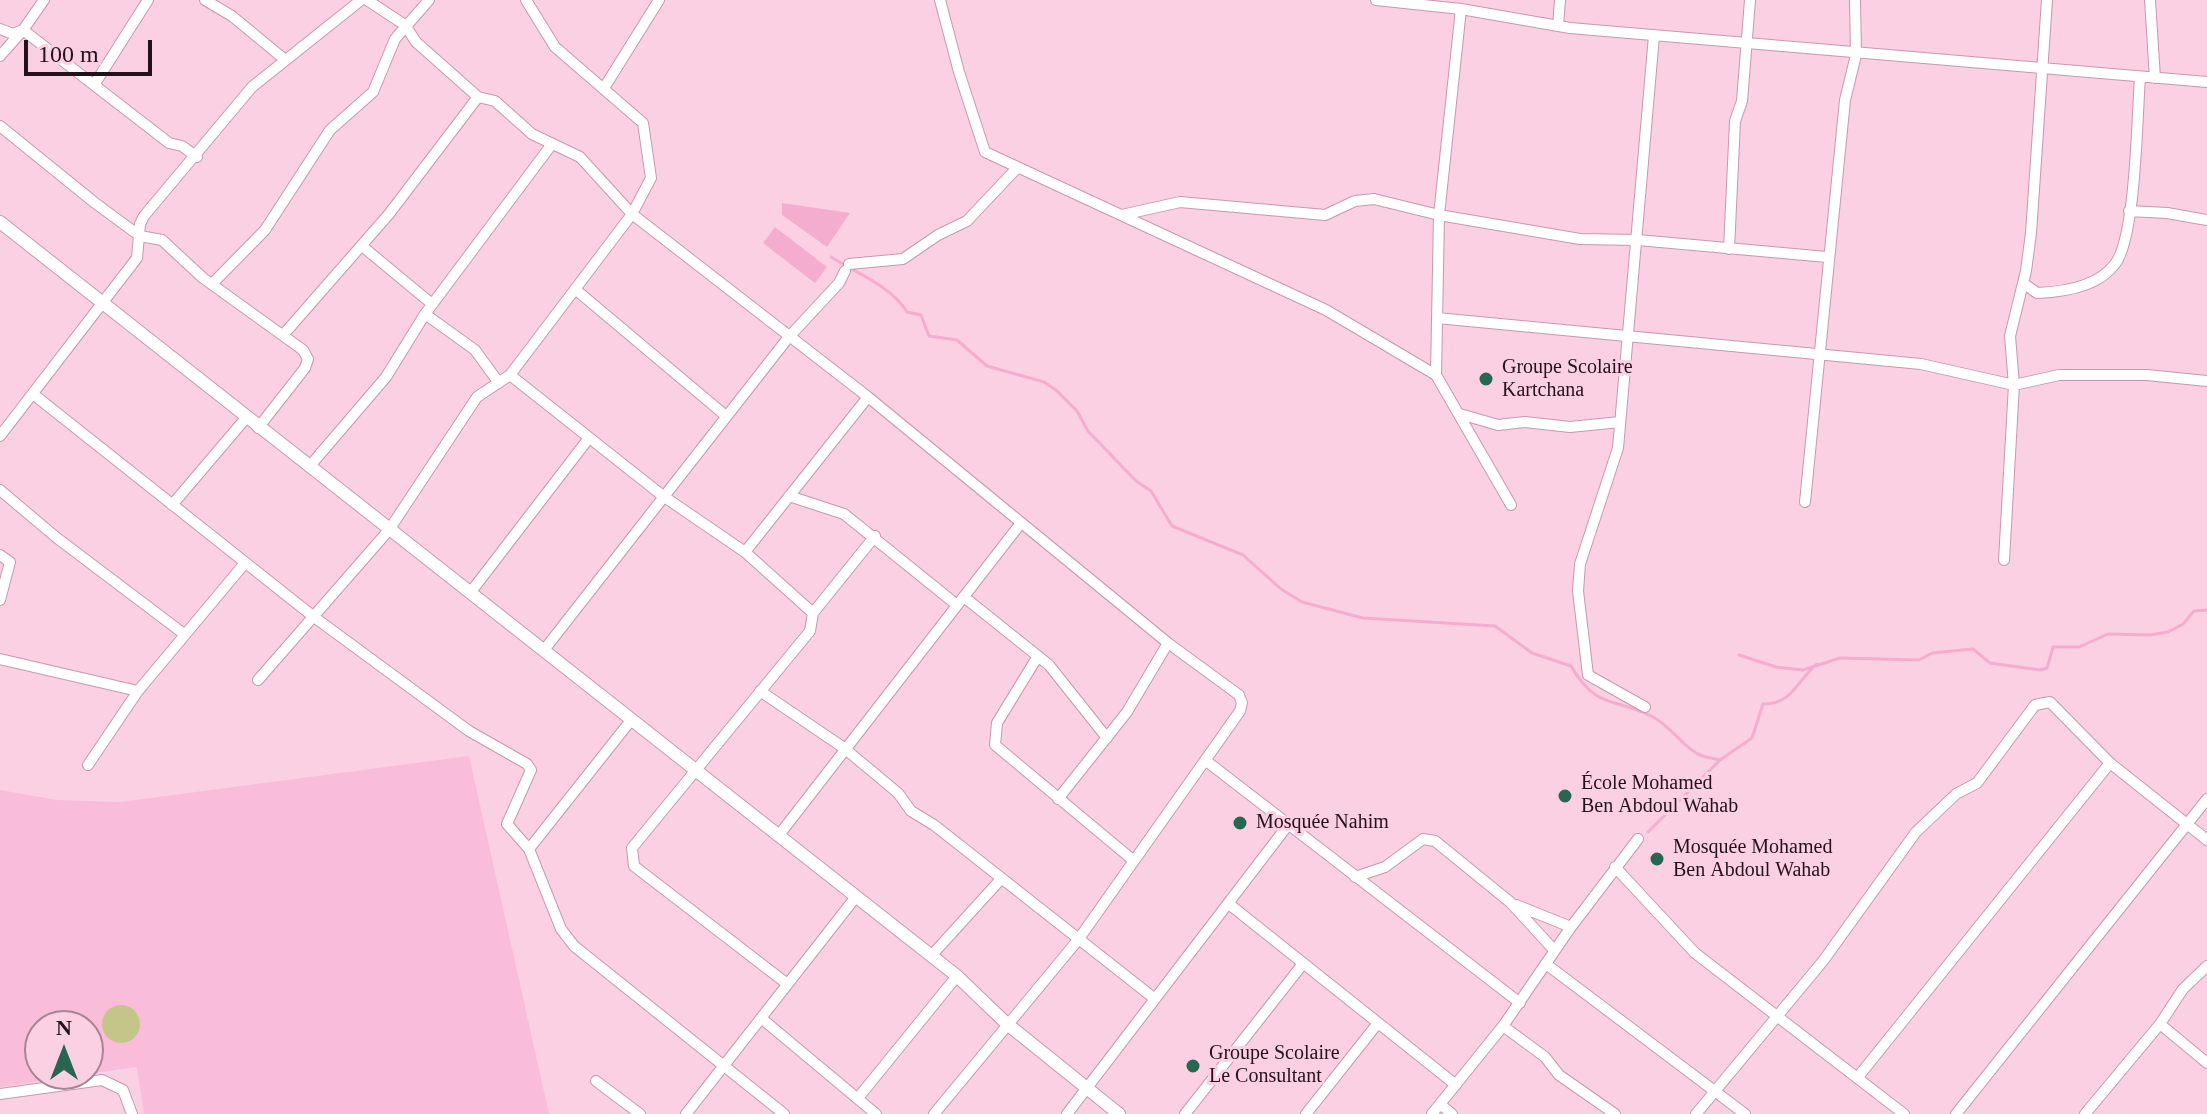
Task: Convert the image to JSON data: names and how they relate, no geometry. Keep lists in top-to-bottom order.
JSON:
{
  "places": [
    "Groupe Scolaire Kartchana",
    "École Mohamed Ben Abdoul Wahab",
    "Mosquée Nahim",
    "Mosquée Mohamed Ben Abdoul Wahab",
    "Groupe Scolaire Le Consultant"
  ],
  "scale_bar": "100 m",
  "north": "top"
}
